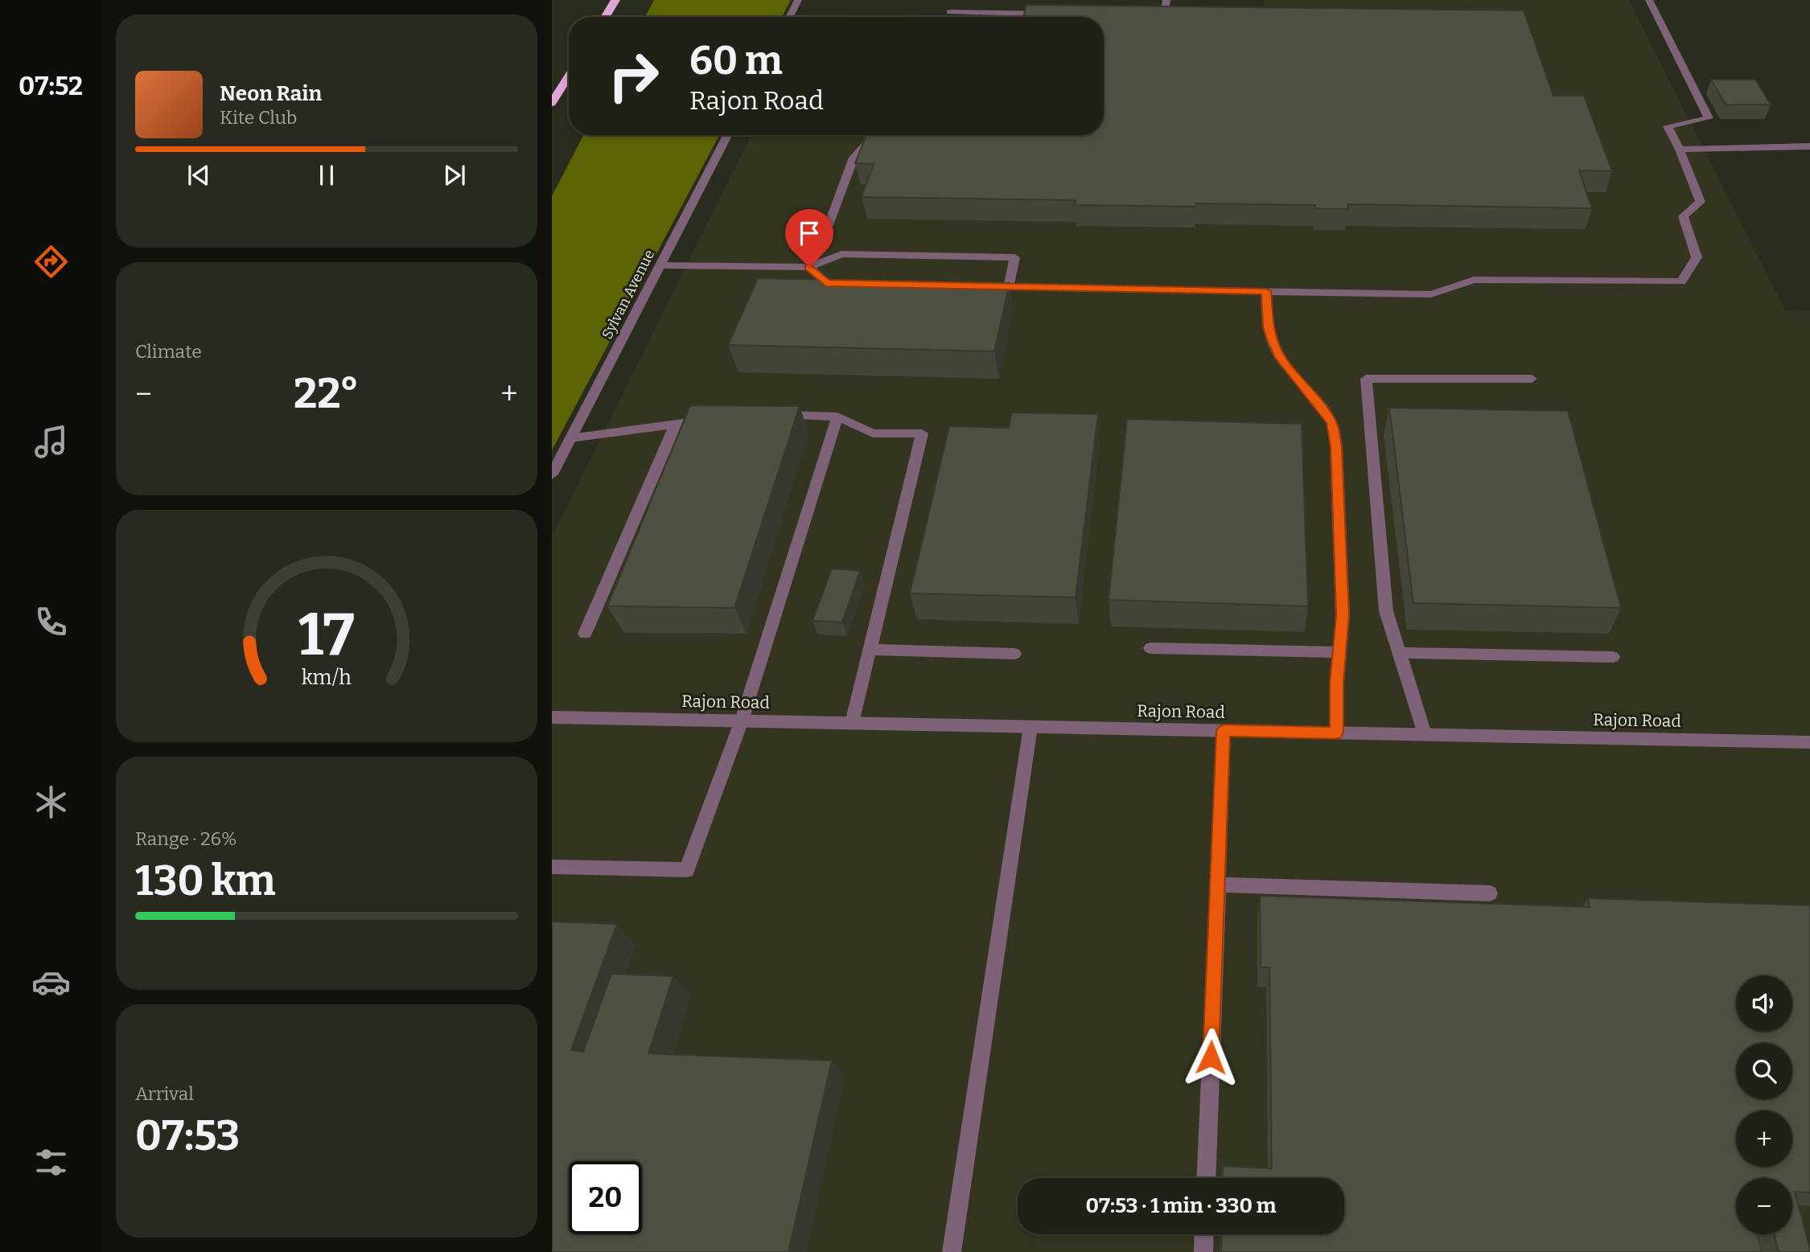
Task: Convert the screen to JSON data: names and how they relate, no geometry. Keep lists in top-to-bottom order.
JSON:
{
  "streets": {
    "street": ["Sylvan Avenue", "Rajon Road"]
  },
  "page": {
    "tabs": "07:52",
    "turn": ["60 m", "Rajon Road"],
    "song": ["Neon Rain", "Kite Club"],
    "tile": [
      "Climate",
      ["Range · 26%", "130 km"],
      ["Arrival", "07:53"]
    ],
    "heat": ["−", "22°", "+"],
    "map_buttons": ["+", "−"],
    "limit": "20",
    "trip": "07:53 · 1 min · 330 m",
    "gauge": ["17", "km/h"]
  }
}
